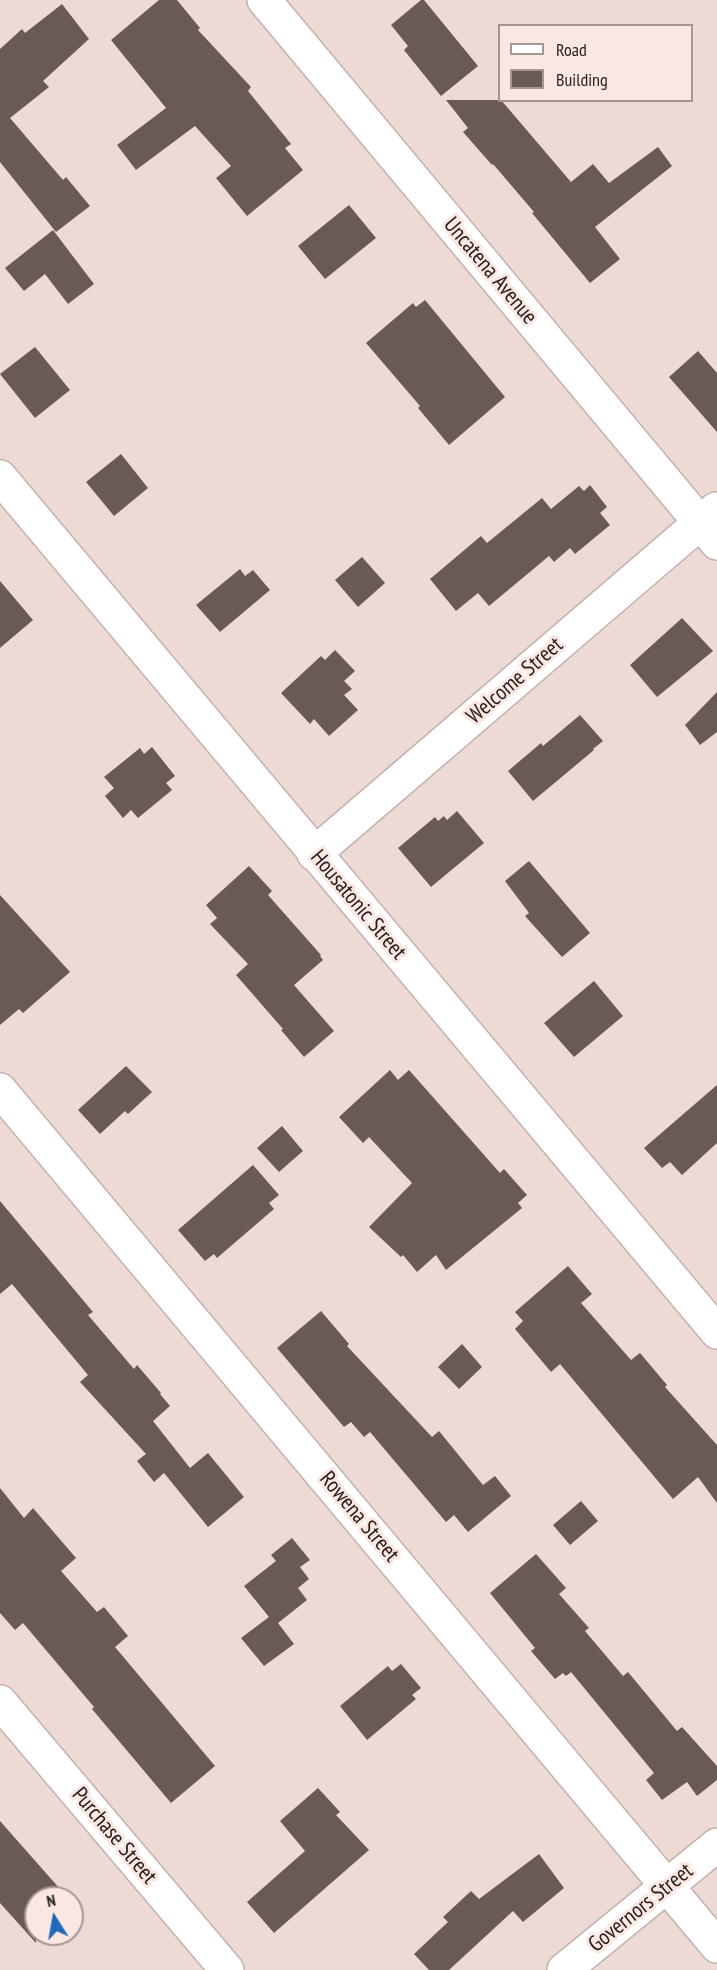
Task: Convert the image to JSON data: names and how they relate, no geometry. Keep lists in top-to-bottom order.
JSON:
{
  "streets": {
    "street": [
      "Uncatena Avenue",
      "Welcome Street",
      "Housatonic Street",
      "Rowena Street",
      "Purchase Street",
      "Governors Street"
    ]
  },
  "crossings": [
    ["Uncatena Avenue", "Welcome Street"],
    ["Welcome Street", "Housatonic Street"],
    ["Rowena Street", "Governors Street"]
  ],
  "legend": ["Road", "Building"],
  "north": "top"
}
